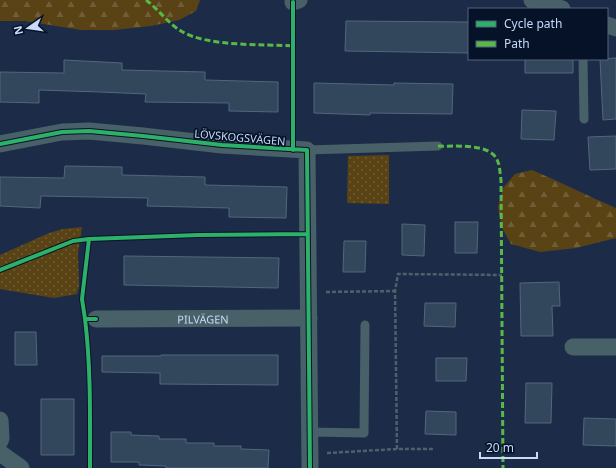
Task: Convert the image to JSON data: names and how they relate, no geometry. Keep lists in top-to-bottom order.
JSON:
{
  "streets": {
    "street": ["LÖVSKOGSVÄGEN", "PILVÄGEN"]
  },
  "legend": ["Cycle path", "Path"],
  "scale_bar": "20 m",
  "north": "left"
}
